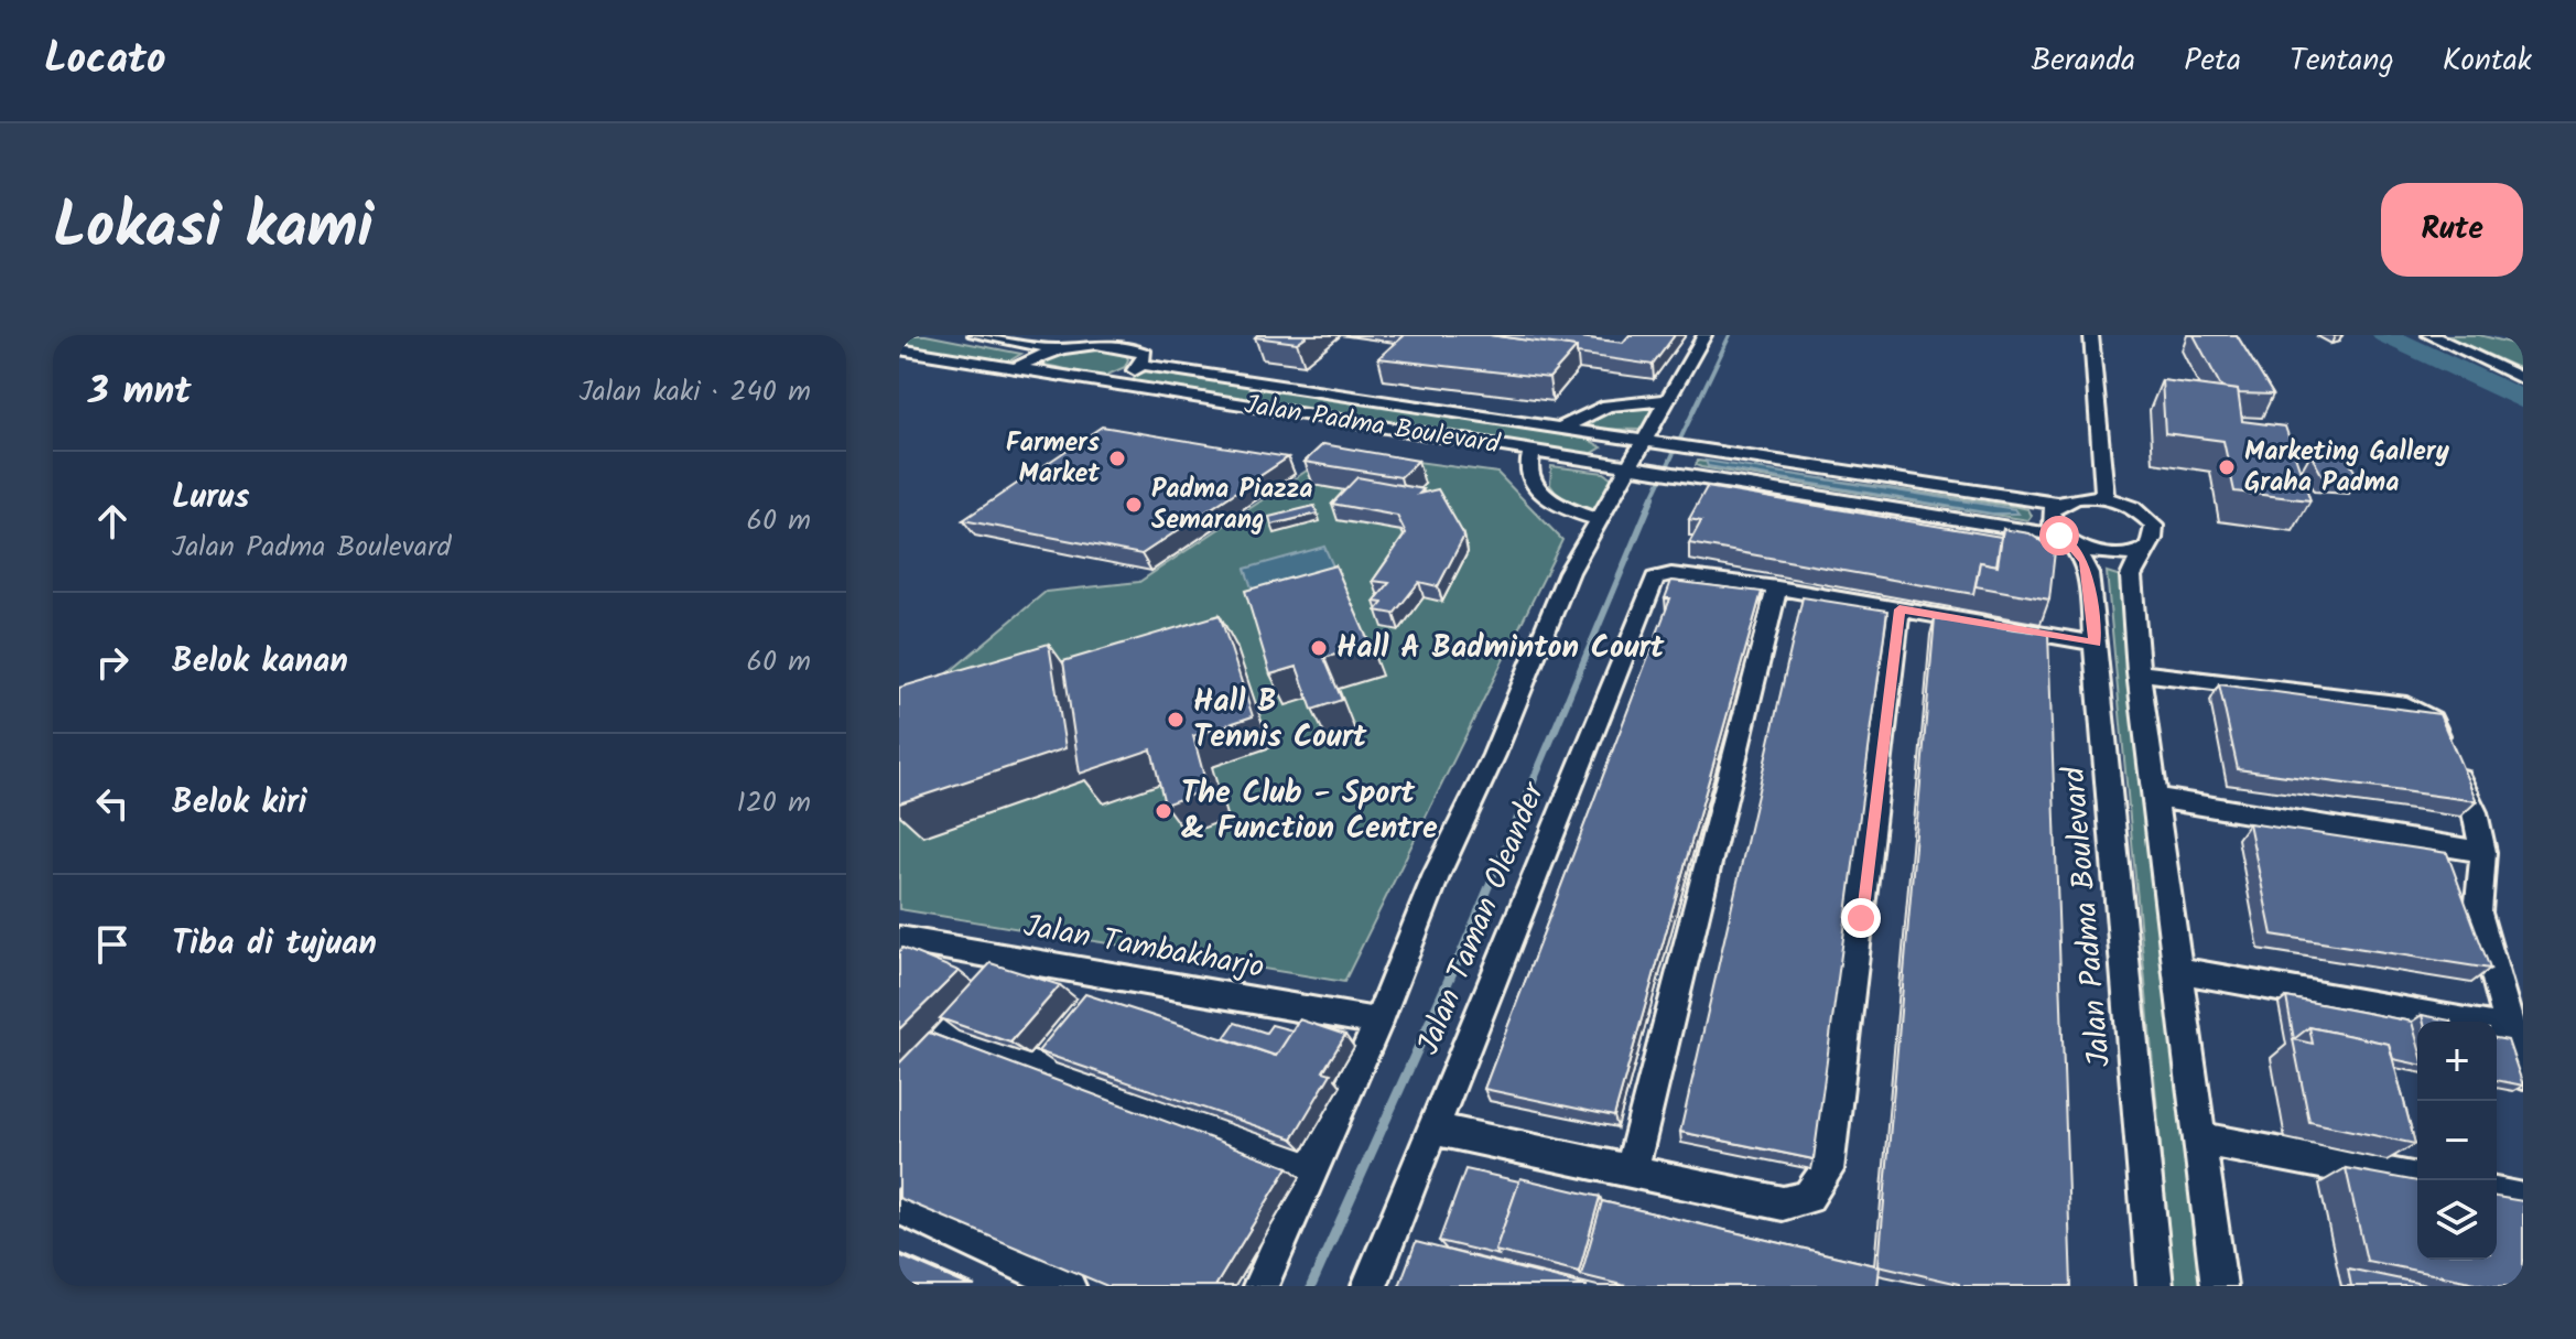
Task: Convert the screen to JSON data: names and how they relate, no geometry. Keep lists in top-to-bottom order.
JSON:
{
  "streets": {
    "street": ["Jalan Padma Boulevard", "Jalan Taman Oleander", "Jalan Tambakharjo"]
  },
  "places": [
    "Farmers Market",
    "Marketing Gallery Graha Padma",
    "Padma Piazza Semarang",
    "Hall A Badminton Court",
    "Hall B Tennis Court",
    "The Club - Sport & Function Centre"
  ],
  "page": {
    "header": "Locato",
    "nav": [
      "Beranda",
      "Peta",
      "Tentang",
      "Kontak"
    ],
    "title": "Lokasi kami",
    "buttons": "Rute",
    "heading": ["3 mnt", "Jalan kaki · 240 m"],
    "list": [
      ["Lurus", "Jalan Padma Boulevard", "60 m"],
      ["Belok kanan", "60 m"],
      ["Belok kiri", "120 m"],
      "Tiba di tujuan"
    ],
    "map_buttons": ["+", "−"]
  }
}
